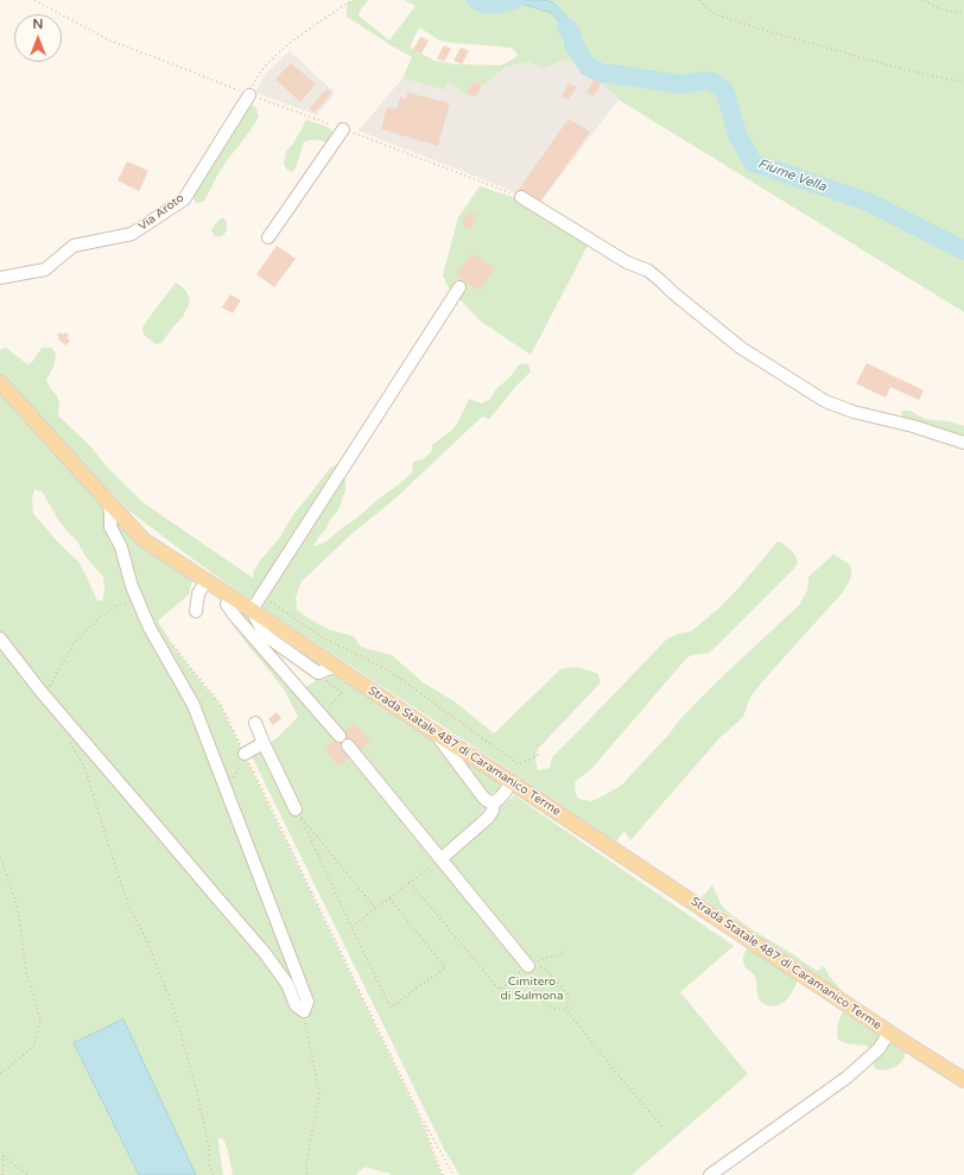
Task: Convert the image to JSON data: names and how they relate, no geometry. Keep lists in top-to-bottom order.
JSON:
{
  "streets": {
    "main road": ["Strada Statale 487 di Caramanico Terme"],
    "street": ["Via Aroto"]
  },
  "water": ["Fiume Vella"],
  "parks": ["Cimitero di Sulmona"],
  "north": "top"
}
